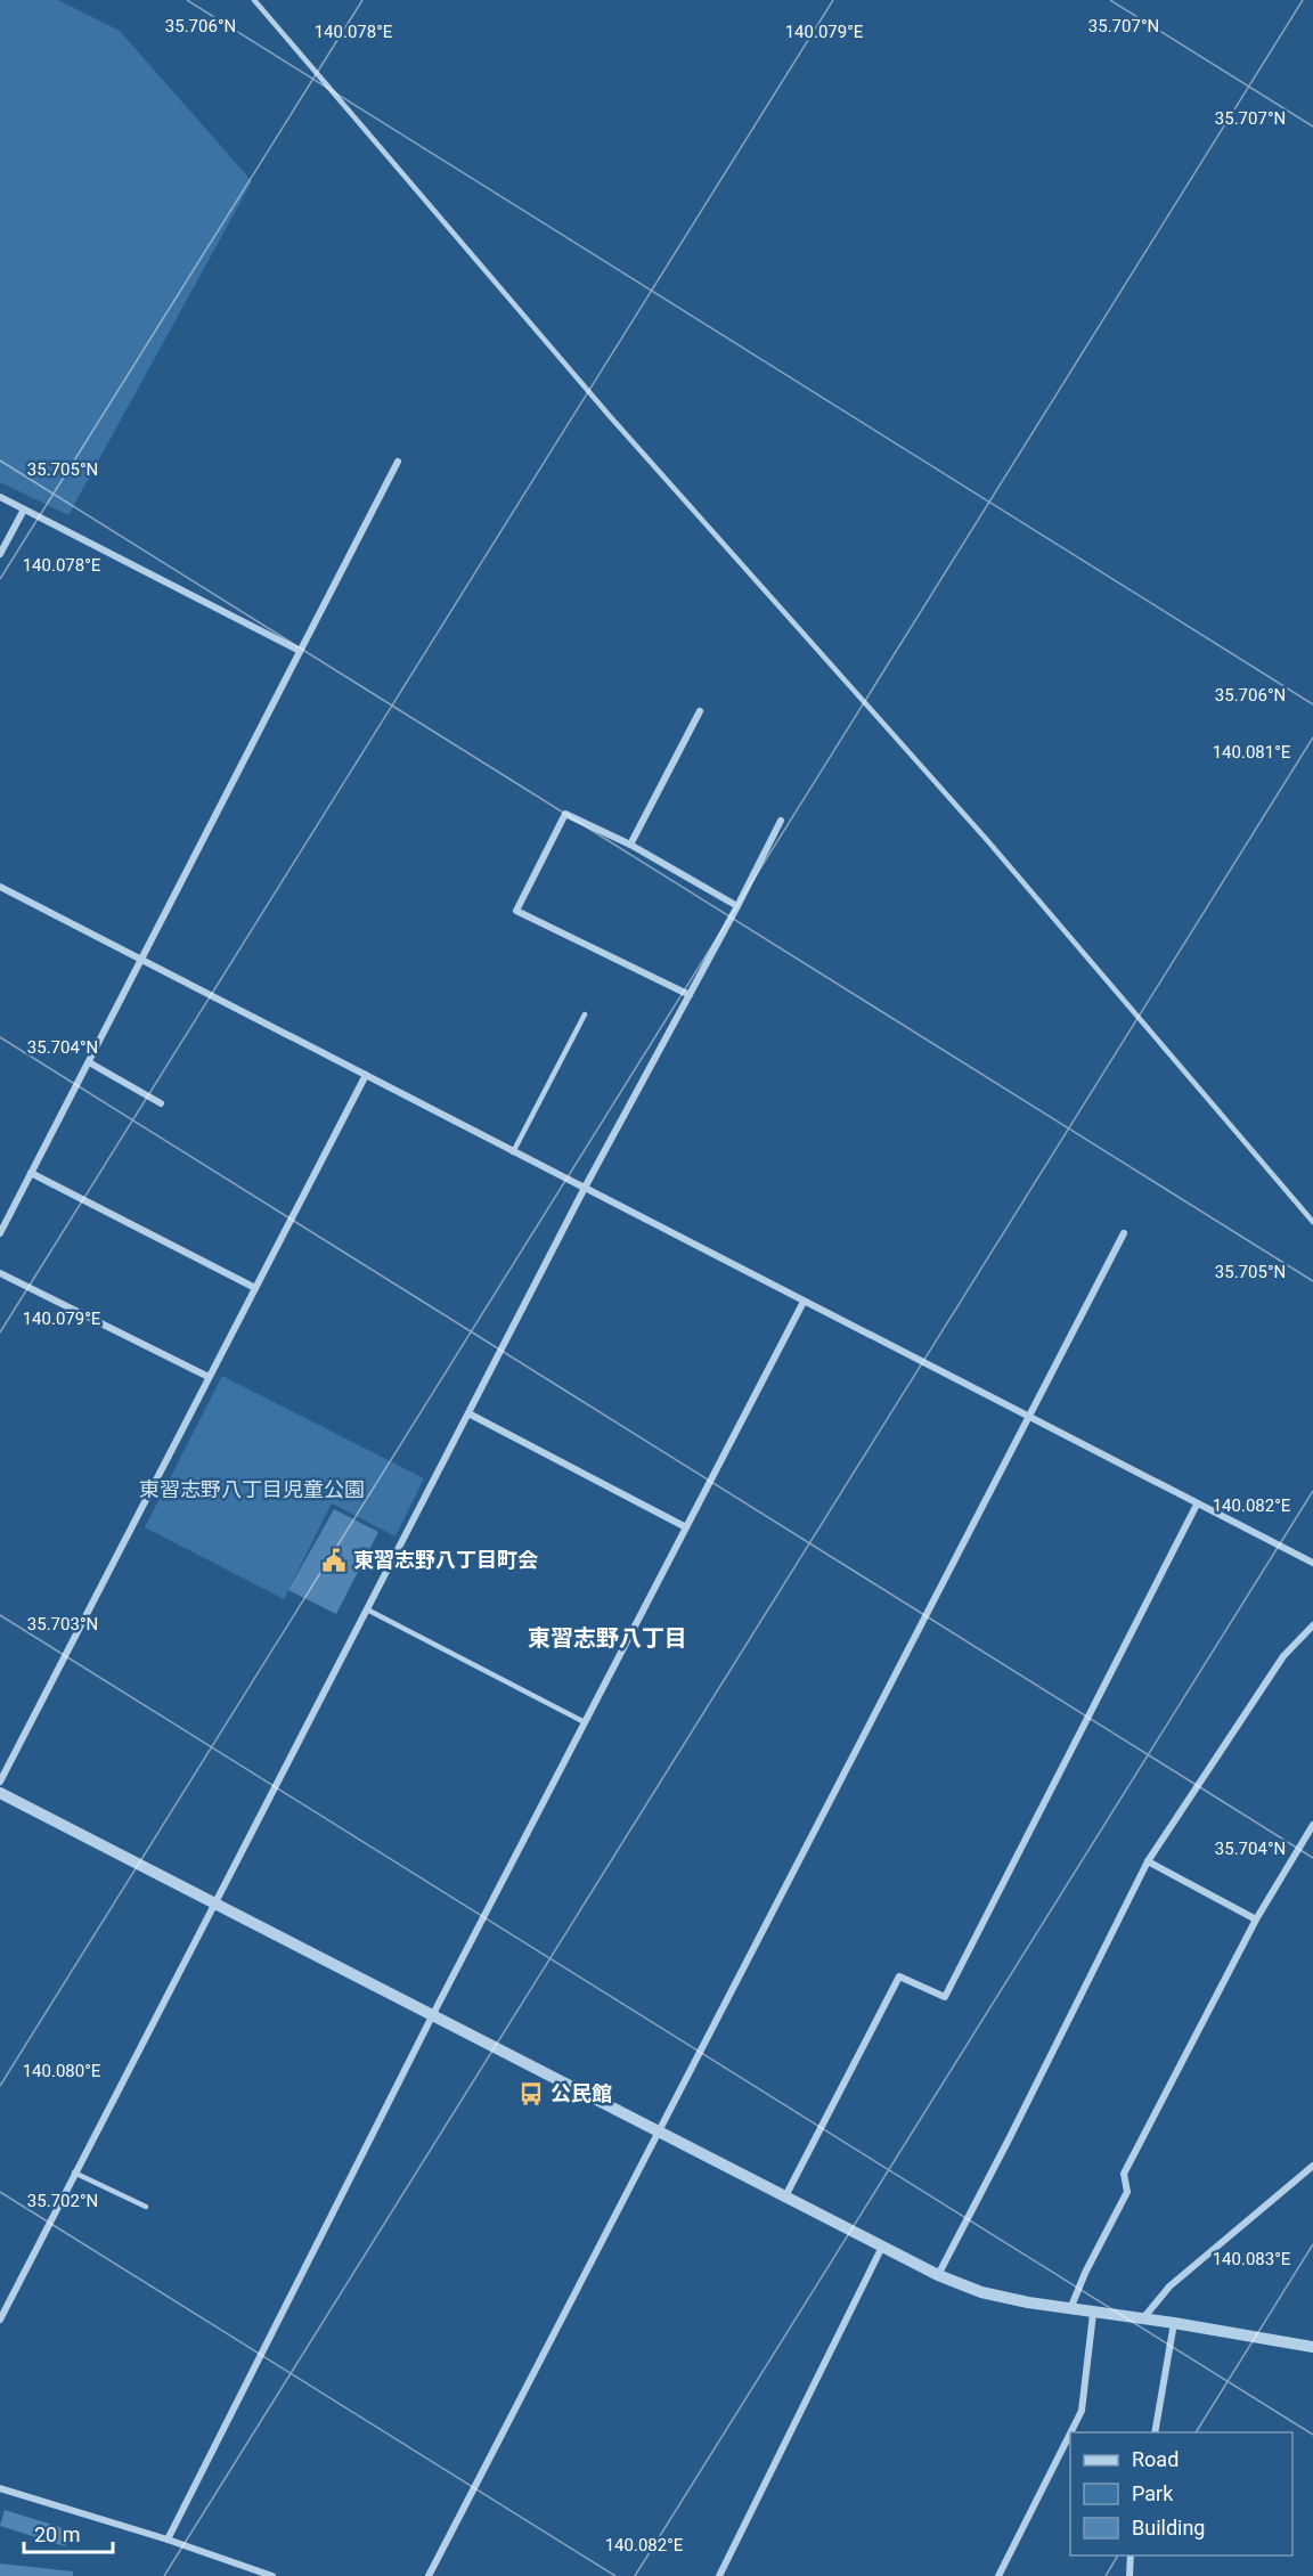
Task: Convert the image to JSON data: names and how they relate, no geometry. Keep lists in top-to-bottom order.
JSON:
{
  "districts": ["東習志野八丁目"],
  "parks": ["東習志野八丁目児童公園"],
  "places": {
    "public building": ["東習志野八丁目町会"],
    "bus stop": ["公民館"]
  },
  "legend": ["Road", "Park", "Building"],
  "scale_bar": "20 m",
  "coordinates": [
    "35.707°N",
    "35.706°N",
    "140.078°E",
    "140.079°E",
    "35.705°N",
    "140.081°E",
    "35.704°N",
    "140.082°E",
    "35.703°N",
    "140.080°E",
    "35.702°N",
    "140.083°E"
  ]
}
